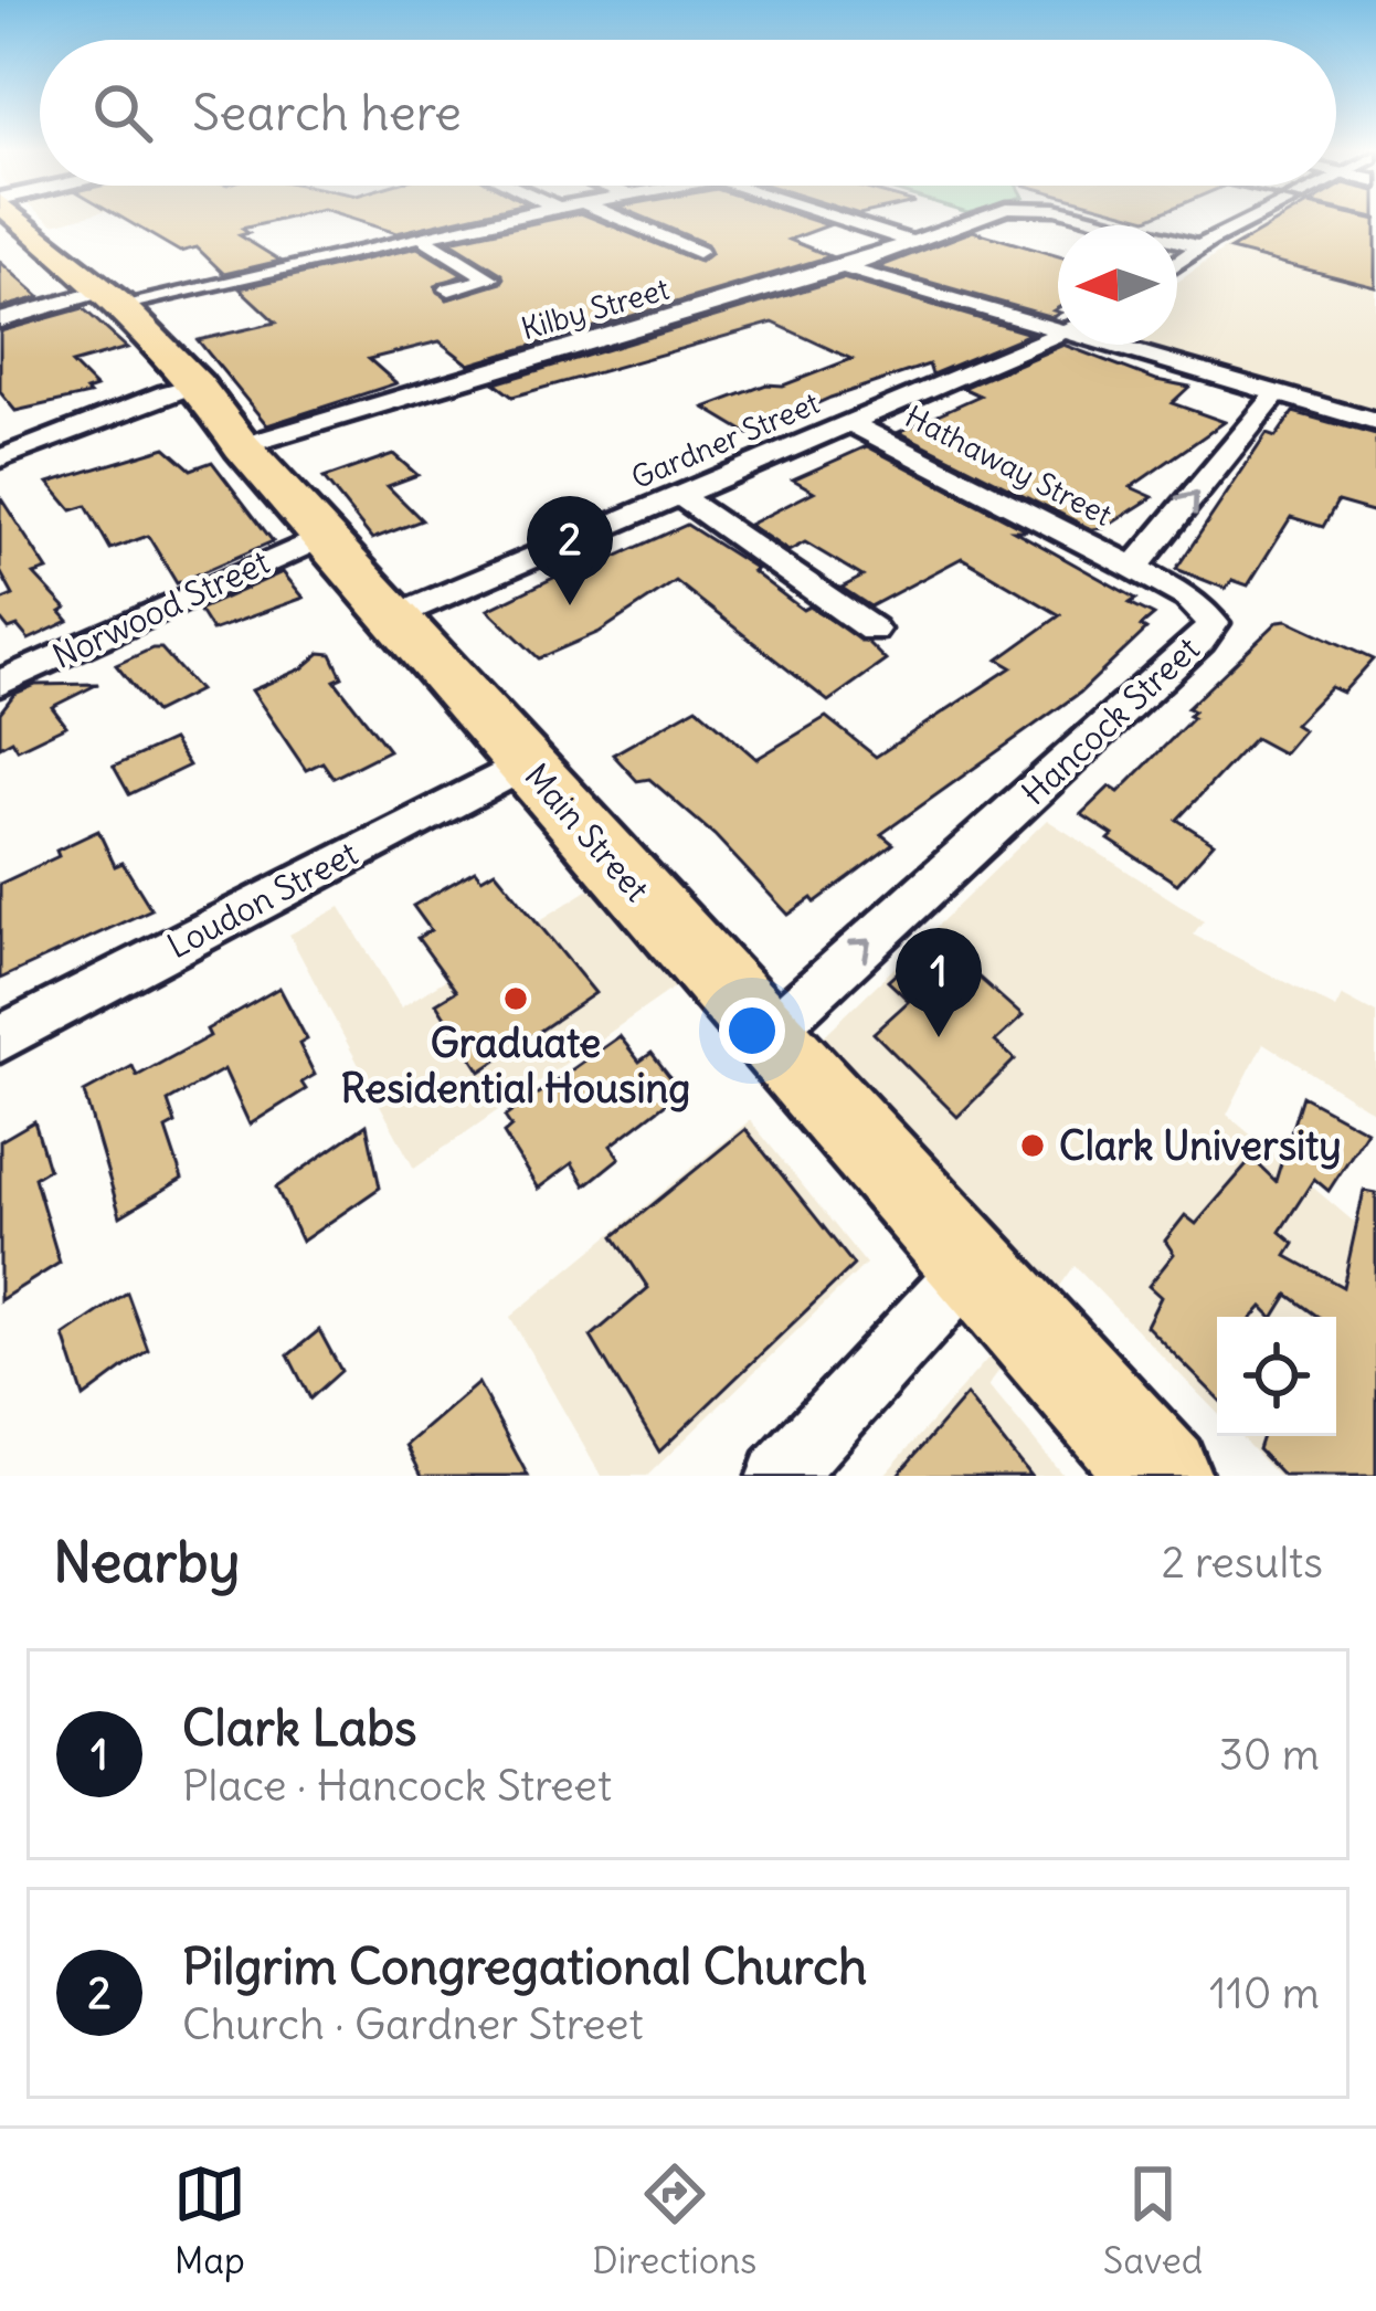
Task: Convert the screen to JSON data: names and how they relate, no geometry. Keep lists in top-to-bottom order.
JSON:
{
  "streets": {
    "main road": ["Main Street"],
    "street": [
      "Kilby Street",
      "Gardner Street",
      "Hathaway Street",
      "Norwood Street",
      "Hancock Street",
      "Loudon Street"
    ]
  },
  "crossings": [
    ["Kilby Street", "Main Street"],
    ["Gardner Street", "Hathaway Street"],
    ["Gardner Street", "Main Street"],
    ["Hathaway Street", "Hancock Street"],
    ["Norwood Street", "Main Street"],
    ["Hancock Street", "Main Street"],
    ["Main Street", "Loudon Street"]
  ],
  "places": ["Graduate Residential Housing", "Clark University"],
  "north": "left",
  "page": {
    "search": "Search here",
    "pins": ["2", "1"],
    "heading": ["Nearby", "2 results"],
    "list": [
      {
        "mark": "1",
        "name": "Clark Labs",
        "note": "Place · Hancock Street",
        "value": "30 m"
      },
      {
        "mark": "2",
        "name": "Pilgrim Congregational Church",
        "note": "Church · Gardner Street",
        "value": "110 m"
      }
    ],
    "nav": ["Map", "Directions", "Saved"]
  }
}
